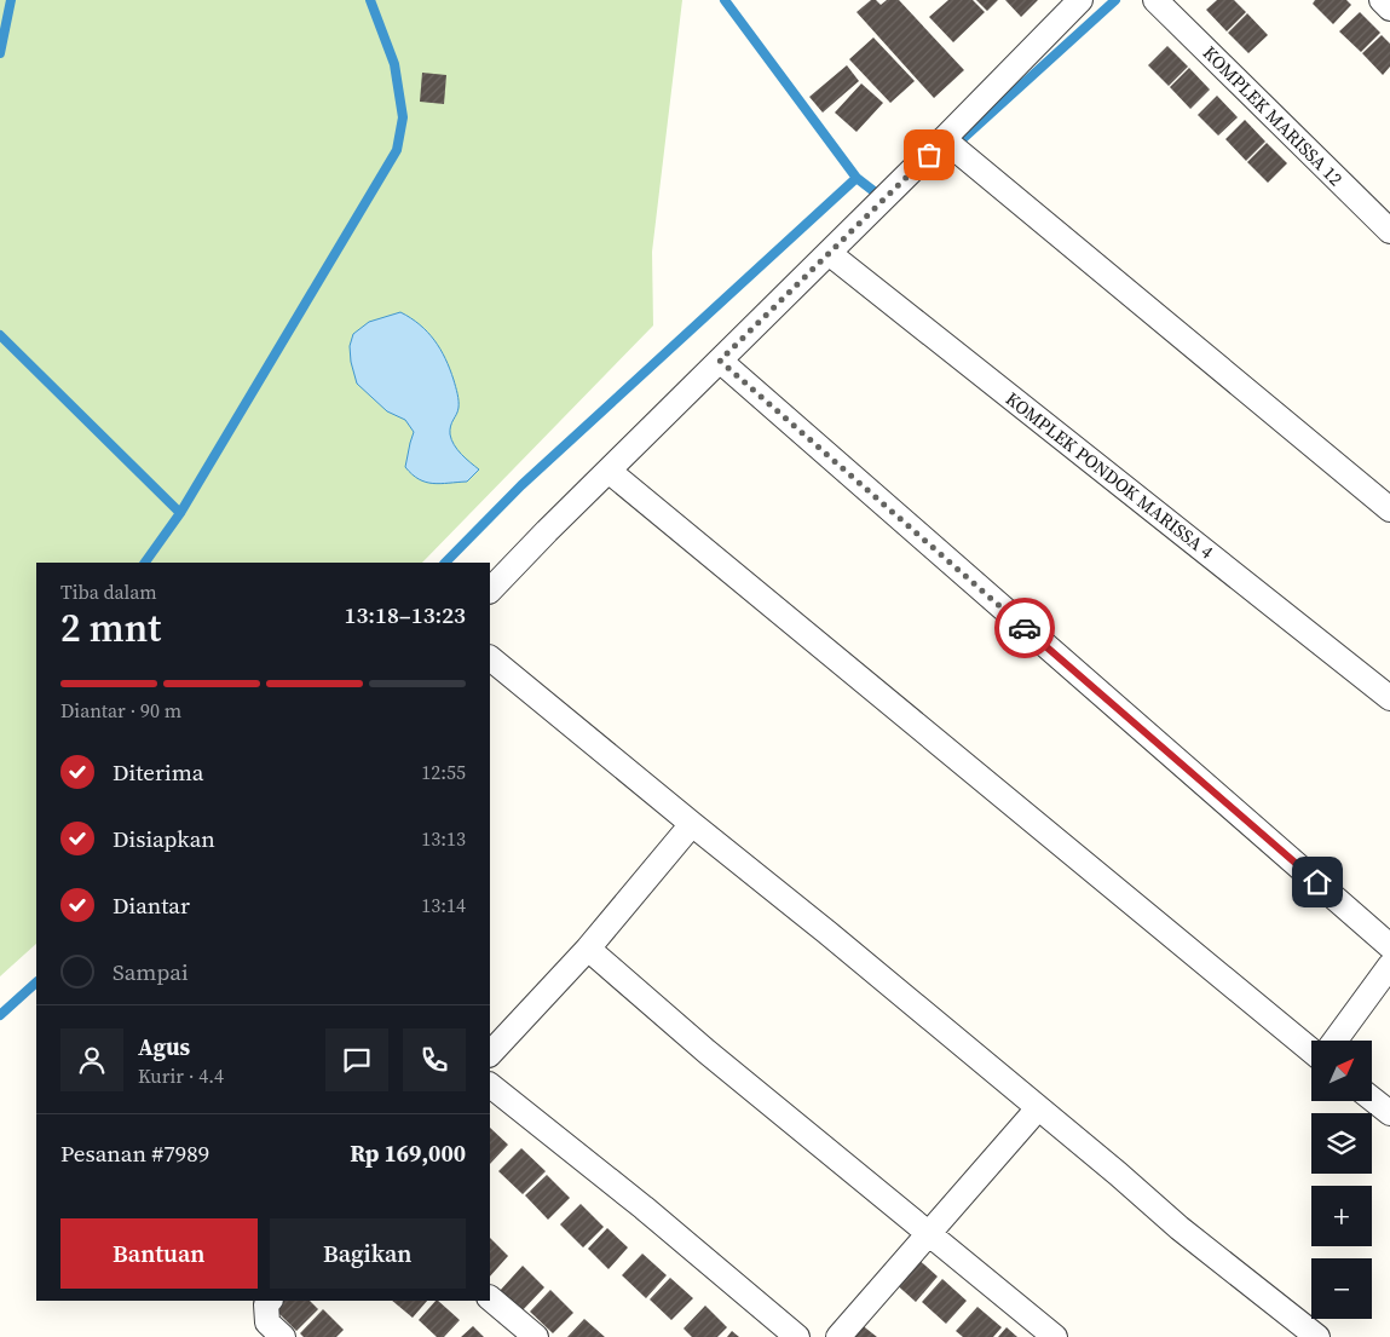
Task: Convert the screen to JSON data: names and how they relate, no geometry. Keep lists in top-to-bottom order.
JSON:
{
  "streets": {
    "street": ["KOMPLEK MARISSA 12", "KOMPLEK PONDOK MARISSA 4"]
  },
  "north": "top right",
  "page": {
    "heading": ["2 mnt", "Tiba dalam", "13:18–13:23"],
    "panel": [
      "Agus",
      "Kurir · 4.4",
      "Pesanan #7989",
      "Rp 169,000"
    ],
    "bar": "Diantar · 90 m",
    "list": [
      ["Diterima", "12:55"],
      ["Disiapkan", "13:13"],
      ["Diantar", "13:14"],
      "Sampai"
    ],
    "map_buttons": ["+", "−"],
    "buttons": ["Bantuan", "Bagikan"]
  }
}
